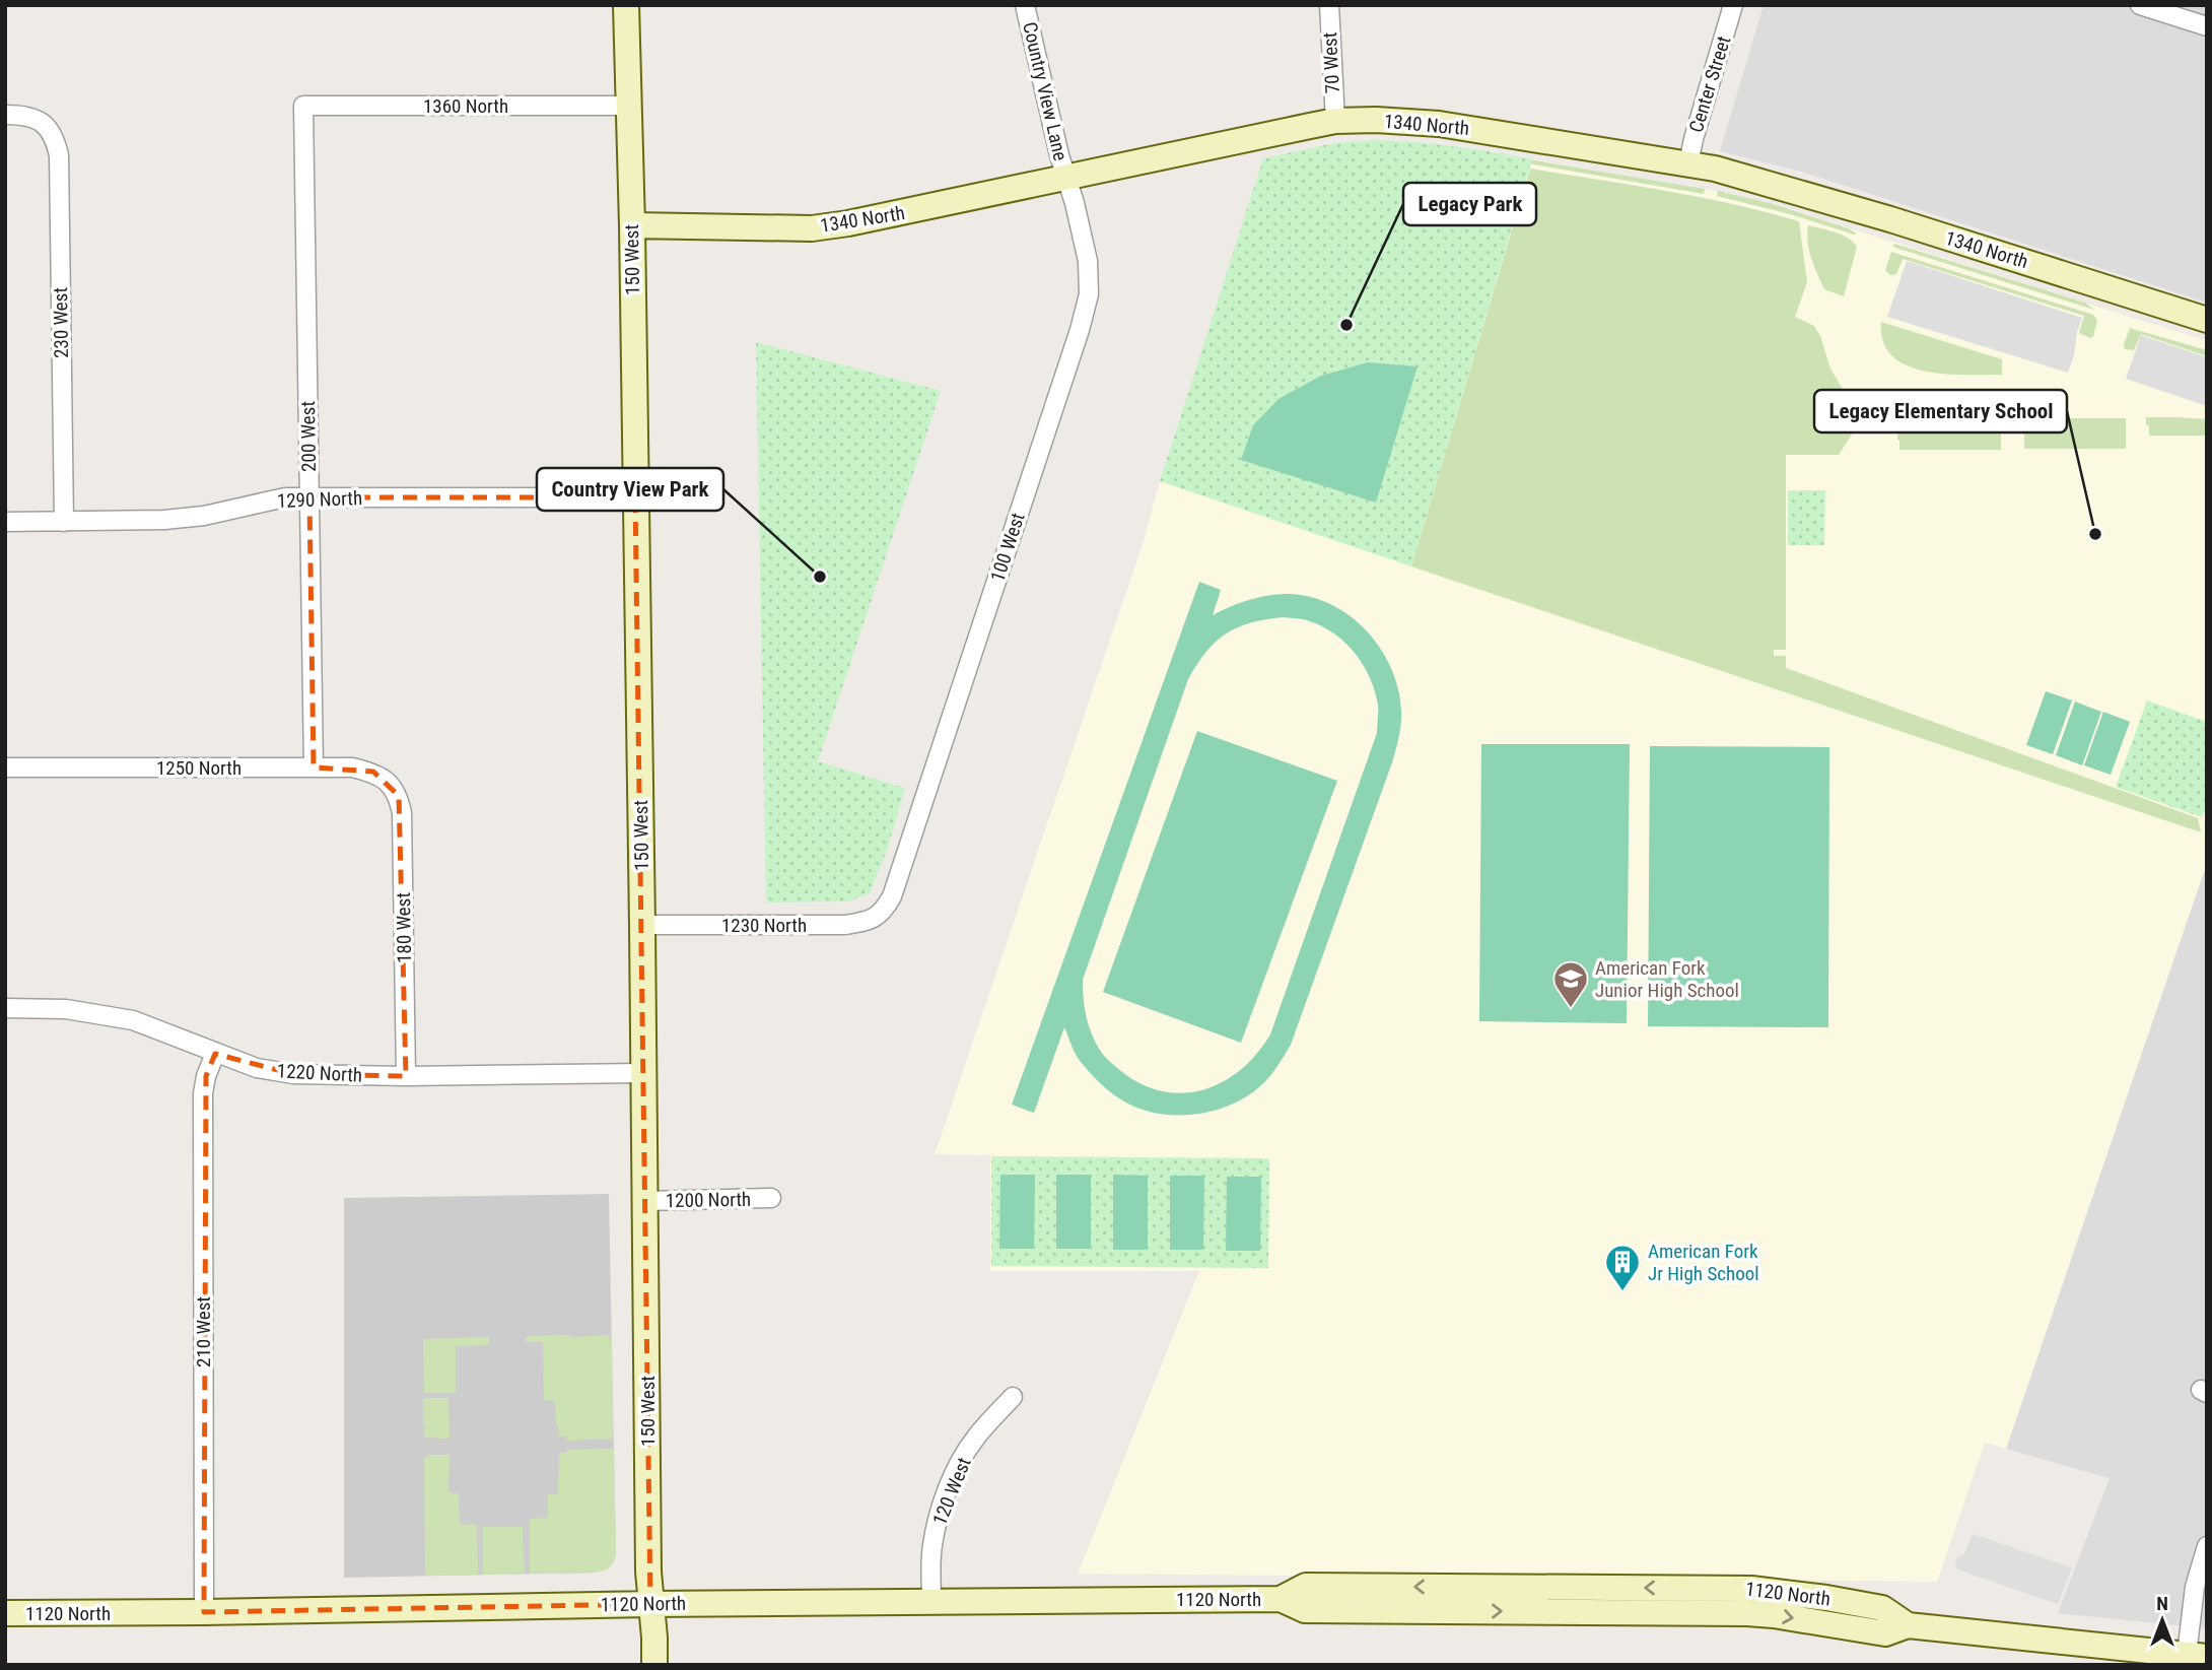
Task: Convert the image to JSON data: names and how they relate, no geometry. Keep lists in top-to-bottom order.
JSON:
{
  "streets": {
    "street": [
      "70 West",
      "Center Street",
      "Country View Lane",
      "1360 North",
      "1340 North",
      "150 West",
      "230 West",
      "200 West",
      "1290 North",
      "100 West",
      "1250 North",
      "1230 North",
      "180 West",
      "1220 North",
      "1200 North",
      "210 West",
      "120 West",
      "1120 North"
    ]
  },
  "crossings": [
    ["70 West", "1340 North"],
    ["Center Street", "1340 North"],
    ["Country View Lane", "1340 North"],
    ["Country View Lane", "100 West"],
    ["1360 North", "150 West"],
    ["1360 North", "200 West"],
    ["1340 North", "150 West"],
    ["1340 North", "100 West"],
    ["150 West", "1290 North"],
    ["150 West", "1230 North"],
    ["150 West", "1220 North"],
    ["150 West", "1200 North"],
    ["150 West", "1120 North"],
    ["230 West", "1290 North"],
    ["200 West", "1290 North"],
    ["200 West", "1250 North"],
    ["100 West", "1230 North"],
    ["1250 North", "180 West"],
    ["180 West", "1220 North"],
    ["1220 North", "210 West"],
    ["210 West", "1120 North"],
    ["120 West", "1120 North"]
  ],
  "places": {
    "other": ["Legacy Park", "Legacy Elementary School", "Country View Park"],
    "school or university": ["American Fork Junior High School"],
    "building": ["American Fork Jr High School"]
  },
  "north": "top"
}
